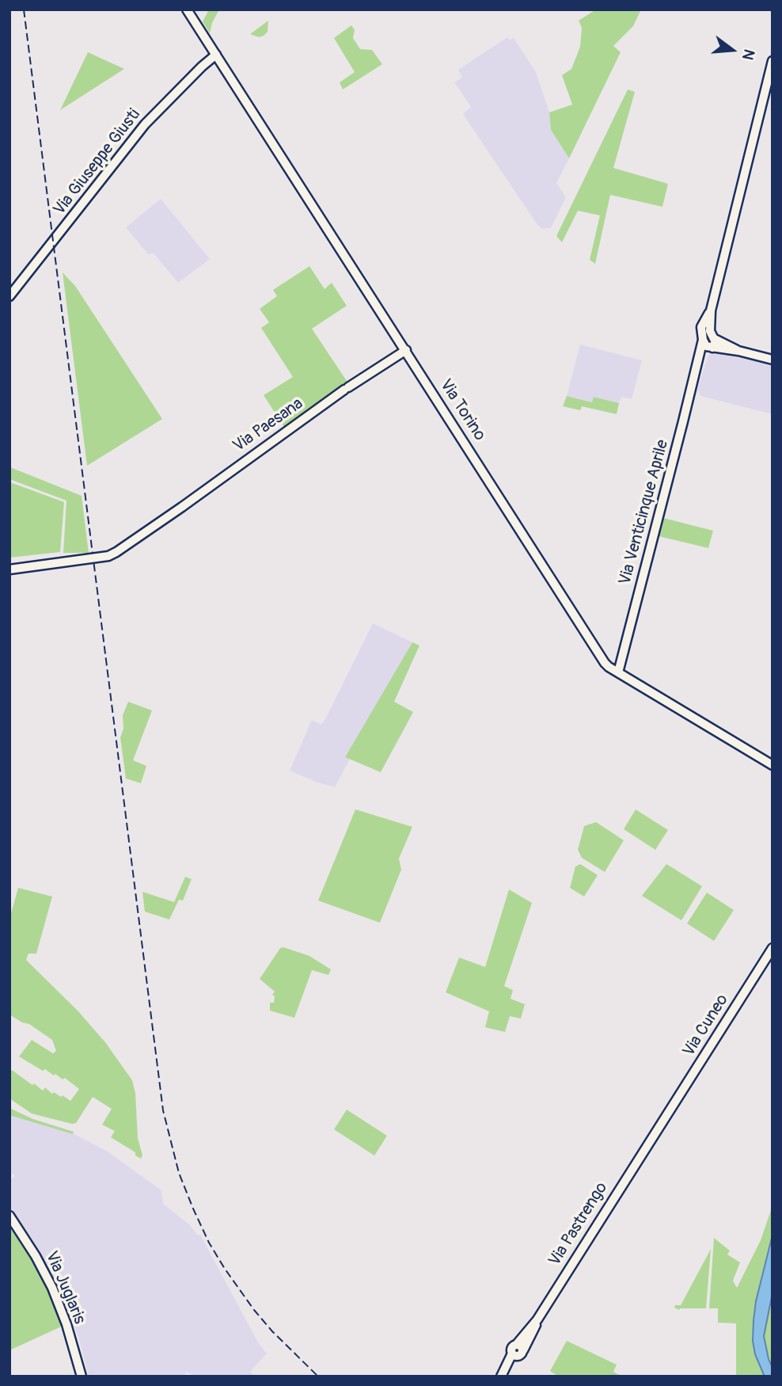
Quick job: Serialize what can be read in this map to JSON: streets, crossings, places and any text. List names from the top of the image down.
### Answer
{
  "streets": {
    "street": [
      "Via Giuseppe Giusti",
      "Via Torino",
      "Via Paesana",
      "Via Venticinque Aprile",
      "Via Cuneo",
      "Via Pastrengo",
      "Via Juglaris"
    ]
  },
  "crossings": [
    ["Via Giuseppe Giusti", "Via Torino"],
    ["Via Torino", "Via Paesana"],
    ["Via Torino", "Via Venticinque Aprile"],
    ["Via Cuneo", "Via Pastrengo"]
  ],
  "north": "right"
}
